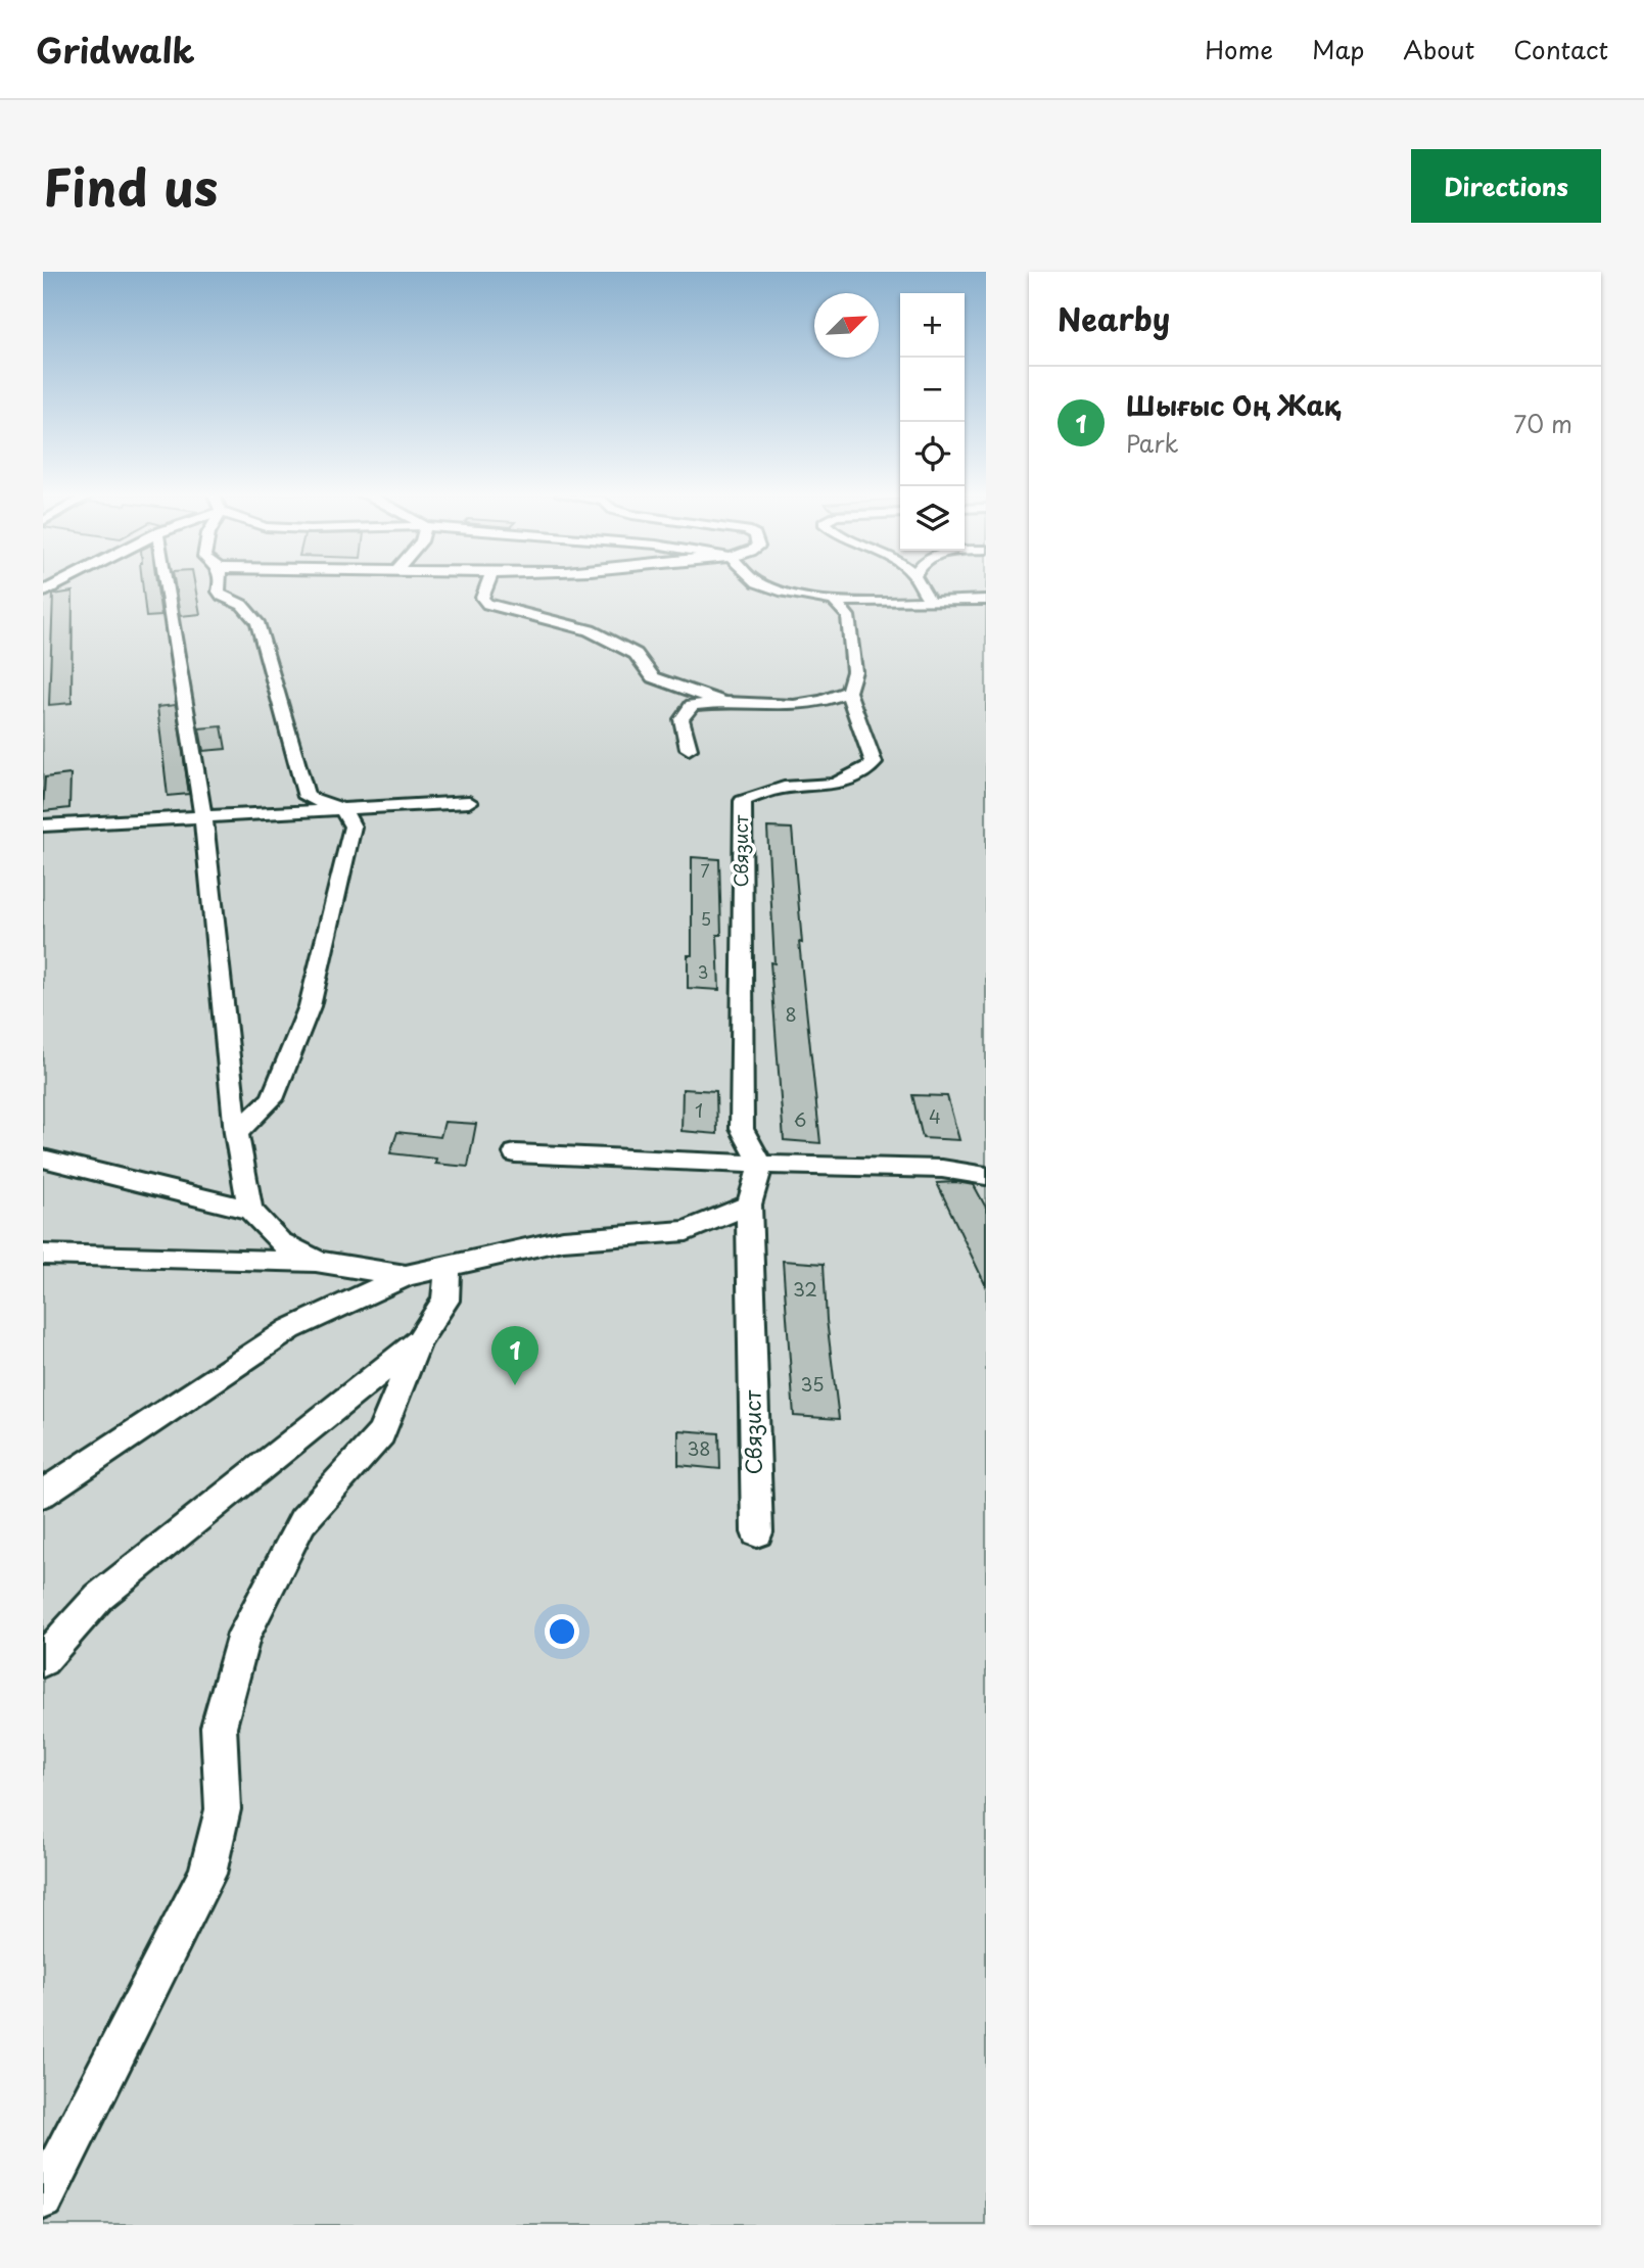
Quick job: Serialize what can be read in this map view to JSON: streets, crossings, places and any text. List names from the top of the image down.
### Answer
{
  "streets": {
    "street": ["Связист"]
  },
  "house_numbers": [
    "7",
    "5",
    "3",
    "8",
    "1",
    "4",
    "6",
    "32",
    "35",
    "38"
  ],
  "north": "top right",
  "page": {
    "header": "Gridwalk",
    "nav": [
      "Home",
      "Map",
      "About",
      "Contact"
    ],
    "title": "Find us",
    "buttons": "Directions",
    "heading": "Nearby",
    "map_buttons": ["+", "−"],
    "list": [
      {
        "mark": "1",
        "name": "Шығыс Оң Жақ",
        "note": "Park",
        "value": "70 m"
      }
    ],
    "pins": "1"
  }
}
